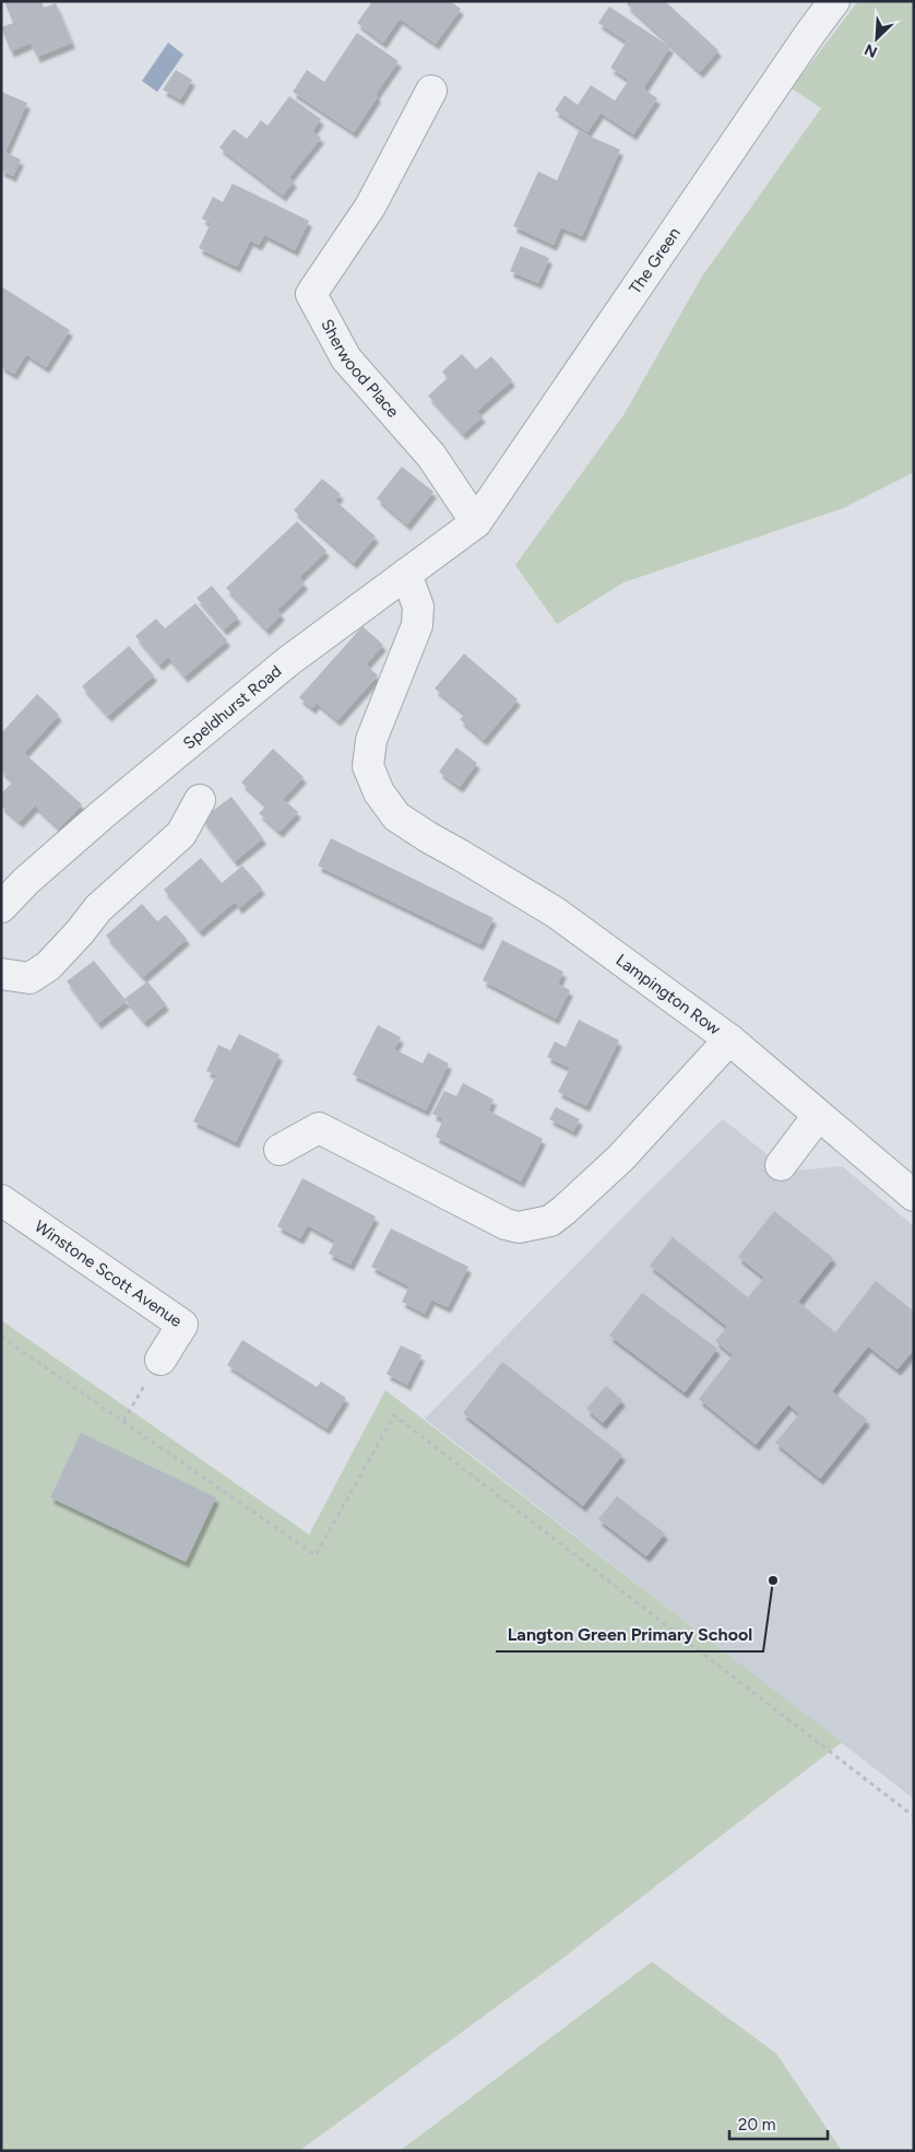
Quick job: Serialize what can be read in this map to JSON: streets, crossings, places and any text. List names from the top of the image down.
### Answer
{
  "streets": {
    "street": [
      "The Green",
      "Sherwood Place",
      "Speldhurst Road",
      "Lampington Row",
      "Winstone Scott Avenue"
    ]
  },
  "crossings": [
    ["The Green", "Sherwood Place"],
    ["The Green", "Speldhurst Road"],
    ["Sherwood Place", "Speldhurst Road"],
    ["Speldhurst Road", "Lampington Row"]
  ],
  "places": ["Langton Green Primary School"],
  "scale_bar": "20 m",
  "north": "bottom left"
}
